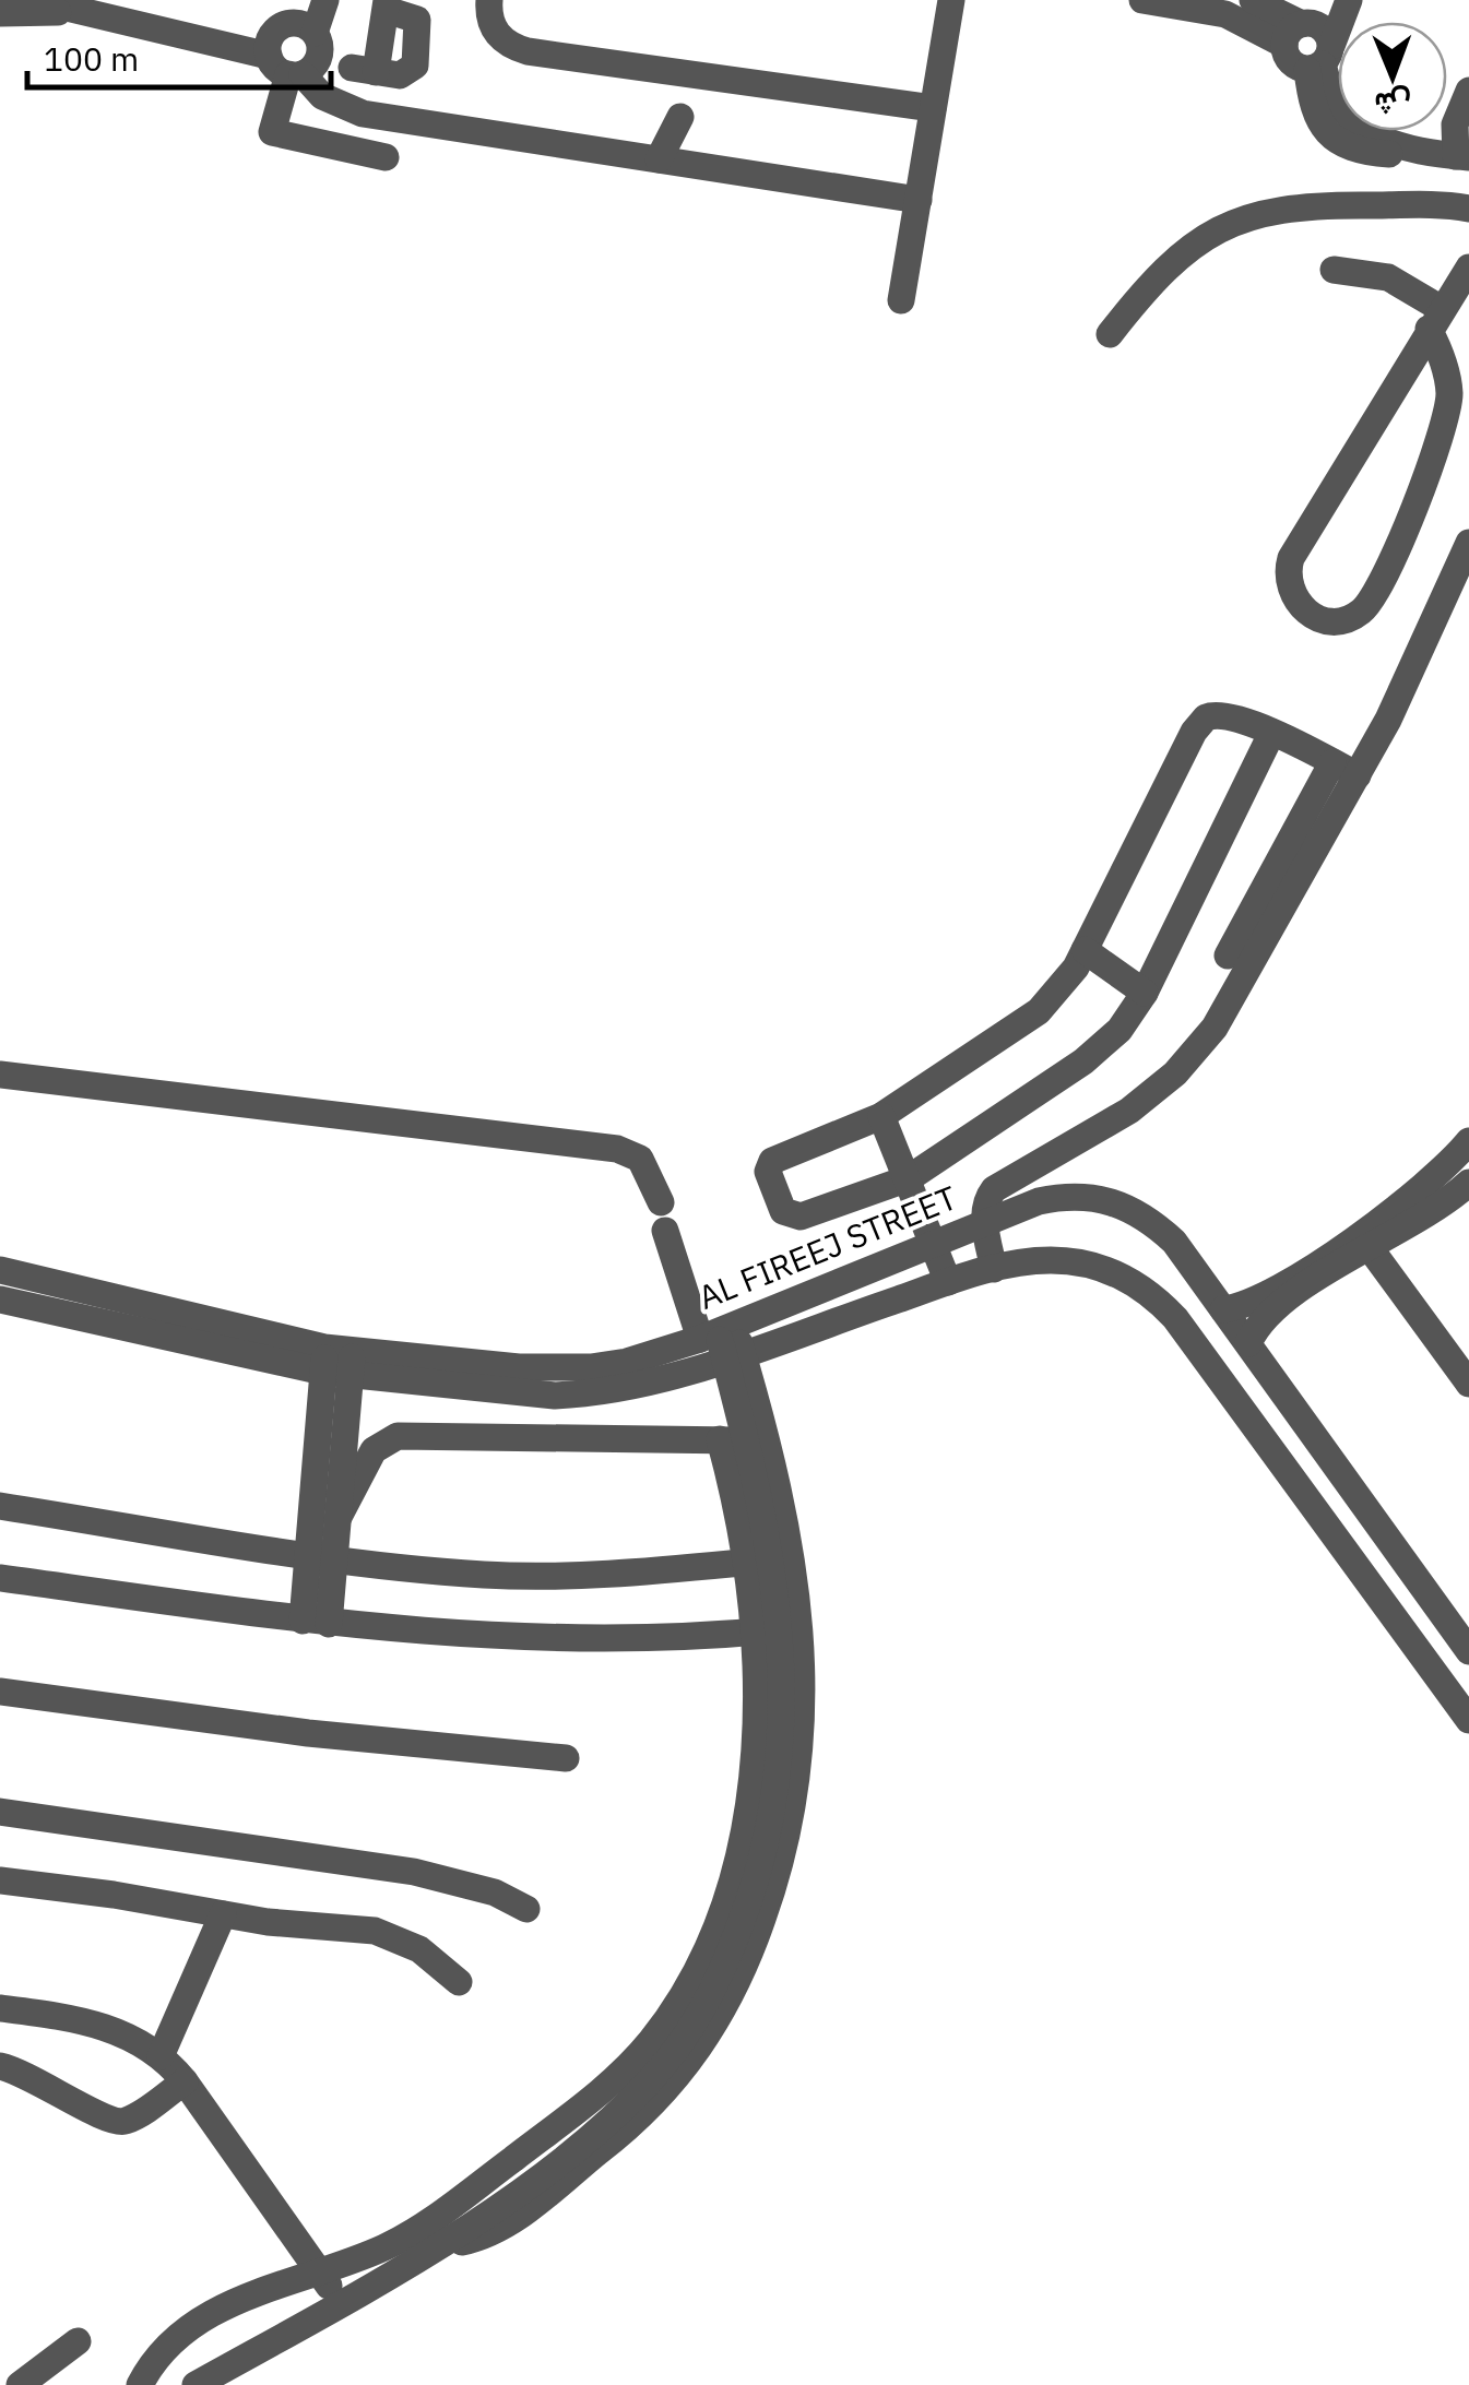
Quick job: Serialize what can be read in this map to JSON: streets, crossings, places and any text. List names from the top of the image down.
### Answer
{
  "streets": {
    "street": ["AL FIREEJ STREET"]
  },
  "scale_bar": "100 m",
  "north": "bottom"
}
